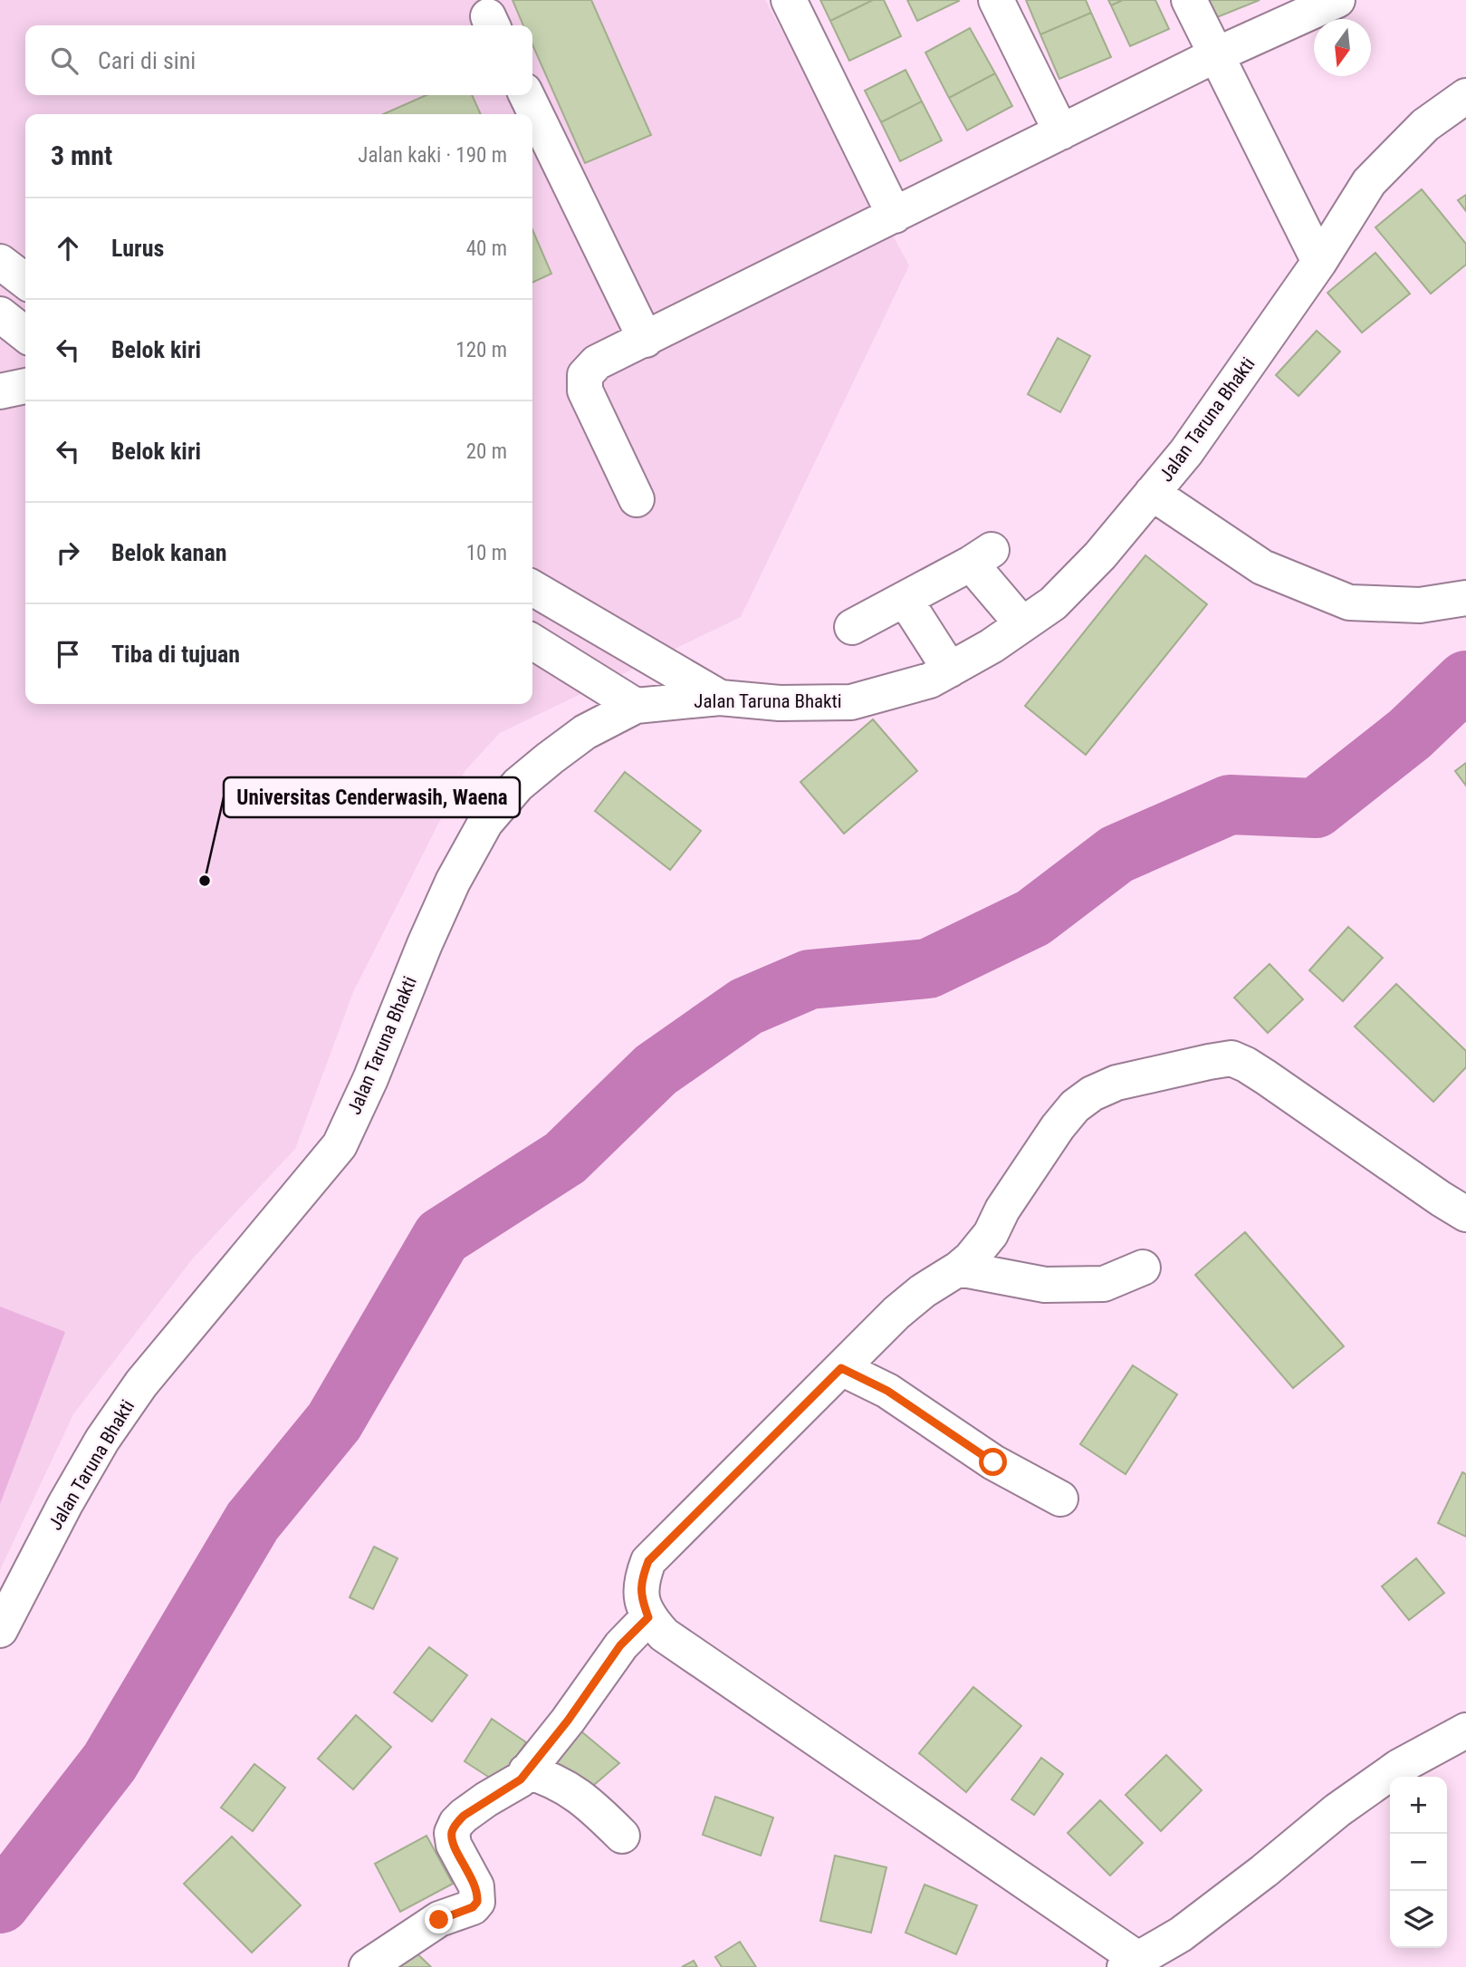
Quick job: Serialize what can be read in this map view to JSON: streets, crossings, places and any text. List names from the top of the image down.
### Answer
{
  "streets": {
    "street": ["Jalan Taruna Bhakti"]
  },
  "places": ["Universitas Cenderwasih, Waena"],
  "north": "bottom",
  "page": {
    "search": "Cari di sini",
    "heading": ["3 mnt", "Jalan kaki · 190 m"],
    "list": [
      ["Lurus", "40 m"],
      ["Belok kiri", "120 m"],
      ["Belok kiri", "20 m"],
      ["Belok kanan", "10 m"],
      "Tiba di tujuan"
    ],
    "map_buttons": ["+", "−"]
  }
}
